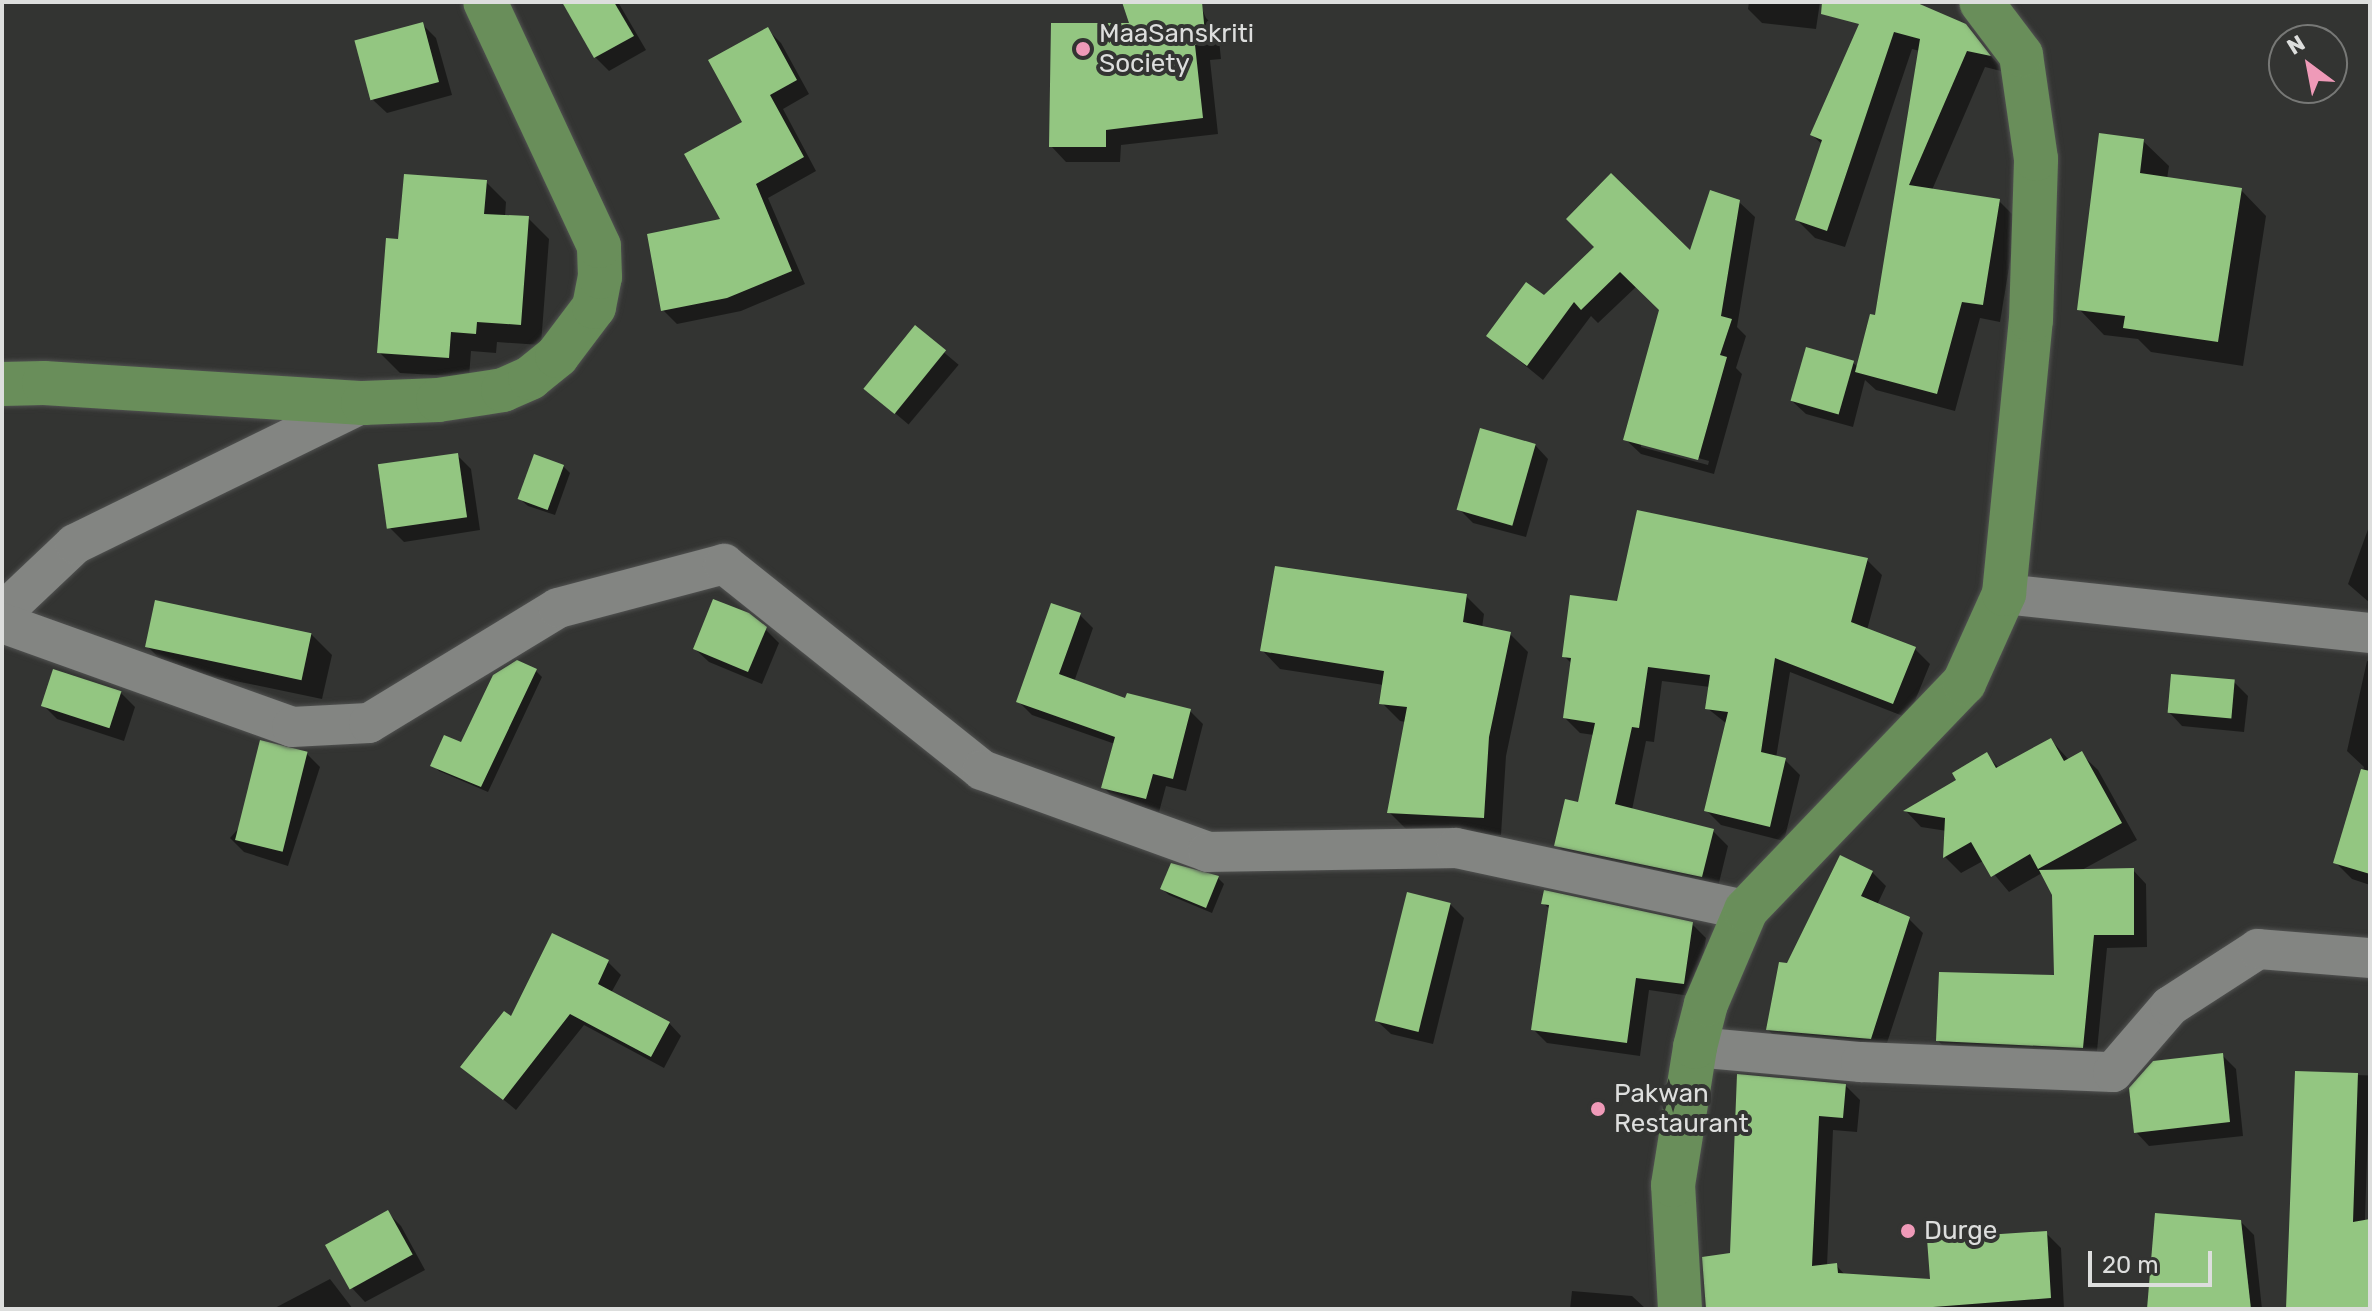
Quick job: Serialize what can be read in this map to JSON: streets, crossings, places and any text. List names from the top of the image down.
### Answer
{
  "places": ["MaaSanskriti Society", "Pakwan Restaurant", "Durge"],
  "scale_bar": "20 m",
  "north": "top left"
}
